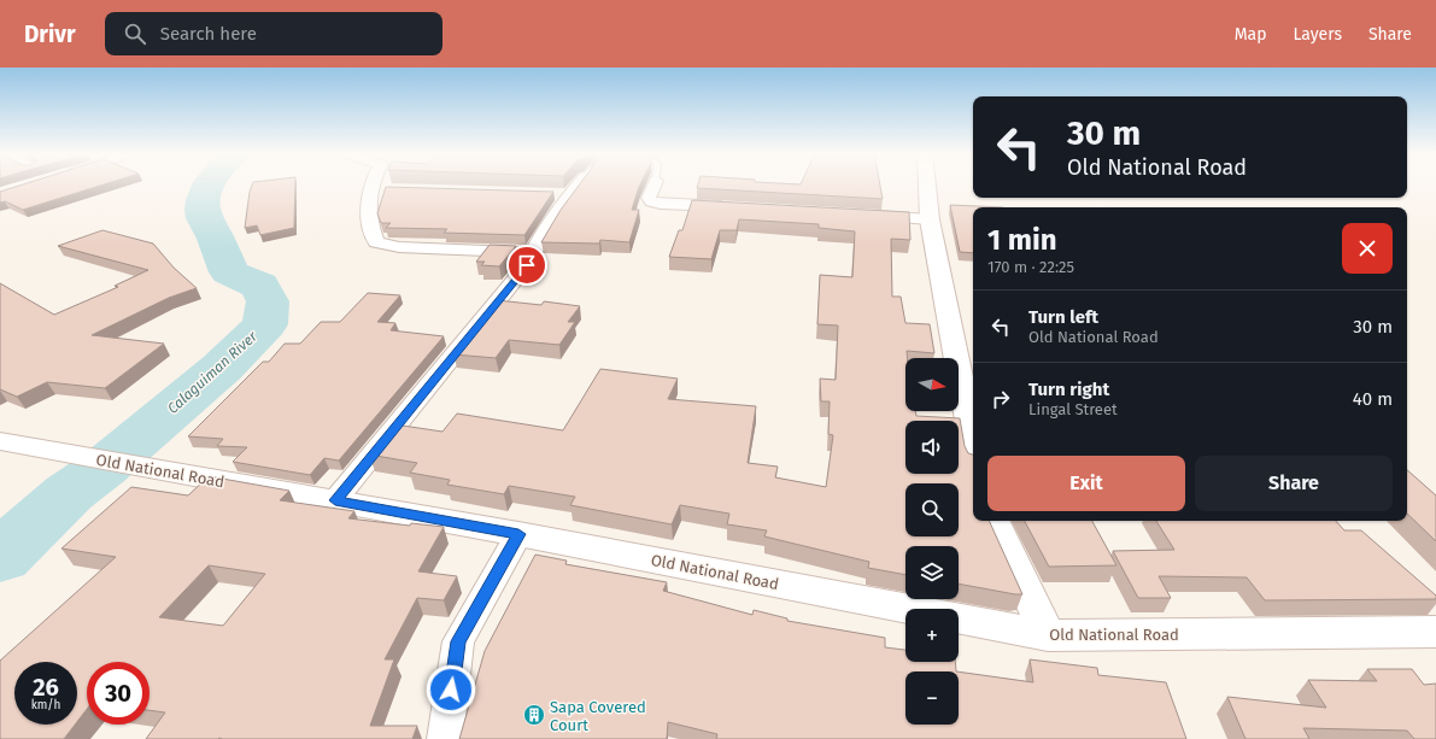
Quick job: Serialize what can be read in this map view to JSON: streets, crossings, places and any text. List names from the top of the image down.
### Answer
{
  "streets": {
    "main road": ["Old National Road"]
  },
  "water": ["Calaguiman River"],
  "places": {
    "building": ["Sapa Covered Court"]
  },
  "north": "right",
  "page": {
    "header": "Drivr",
    "search": "Search here",
    "nav": ["Map", "Layers", "Share"],
    "turn": ["30 m", "Old National Road"],
    "heading": ["1 min", "170 m · 22:25"],
    "list": [
      {
        "name": "Turn left",
        "note": "Old National Road",
        "value": "30 m"
      },
      {
        "name": "Turn right",
        "note": "Lingal Street",
        "value": "40 m"
      }
    ],
    "map_buttons": ["+", "−"],
    "buttons": ["Exit", "Share"],
    "speed": "26 km/h",
    "limit": "30"
  }
}
